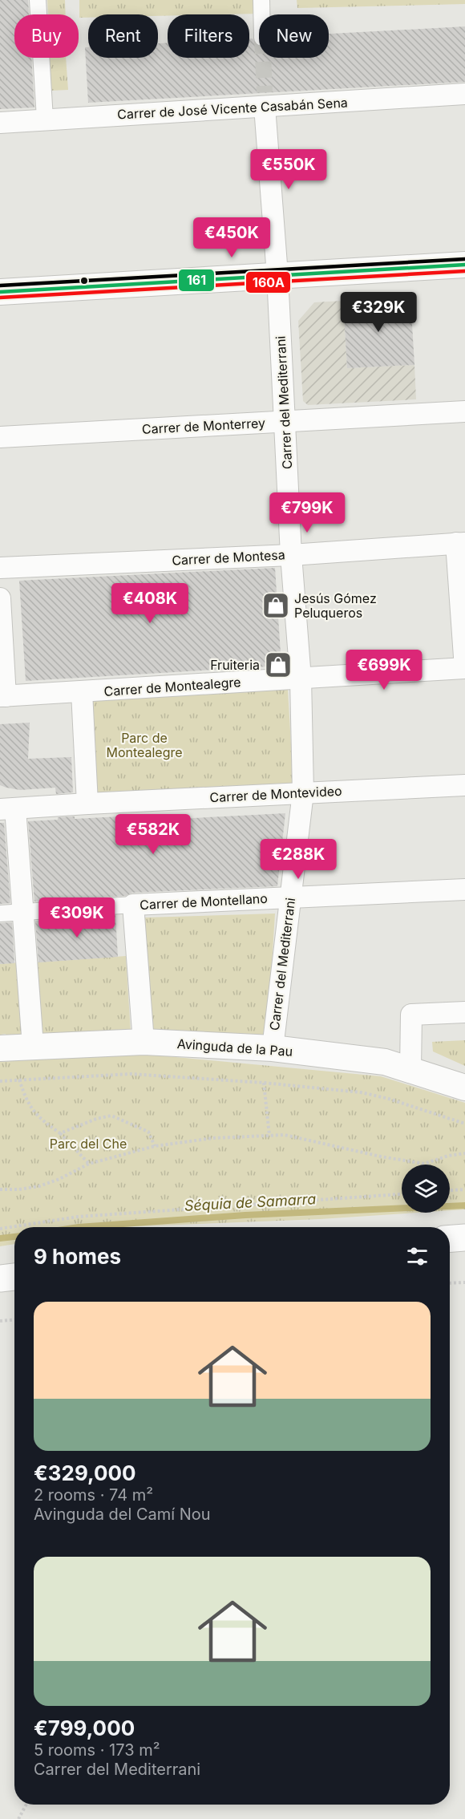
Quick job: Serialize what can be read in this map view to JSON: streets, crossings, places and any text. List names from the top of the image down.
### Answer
{
  "streets": {
    "street": [
      "Carrer de José Vicente Casabán Sena",
      "Carrer del Mediterrani",
      "Carrer de Monterrey",
      "Carrer de Montesa",
      "Carrer de Montealegre",
      "Carrer de Montevideo",
      "Carrer de Montellano",
      "Avinguda de la Pau"
    ]
  },
  "crossings": [
    ["Carrer de José Vicente Casabán Sena", "Carrer del Mediterrani"],
    ["Carrer del Mediterrani", "Carrer de Monterrey"],
    ["Carrer del Mediterrani", "Carrer de Montesa"],
    ["Carrer del Mediterrani", "Carrer de Montealegre"],
    ["Carrer del Mediterrani", "Carrer de Montevideo"],
    ["Carrer del Mediterrani", "Carrer de Montellano"],
    ["Carrer del Mediterrani", "Avinguda de la Pau"],
    ["Carrer de Montesa", "Carrer de Montealegre"]
  ],
  "water": ["Séquia de Samarra"],
  "parks": ["Parc de Montealegre", "Parc del Che"],
  "places": {
    "shop": ["Jesús Gómez Peluqueros", "Fruiteria"]
  },
  "lines": ["transit line 161", "transit line 160A"],
  "page": {
    "chip": [
      "Buy",
      "Rent",
      "Filters",
      "New"
    ],
    "price": [
      "€550K",
      "€450K",
      "€329K",
      "€799K",
      "€408K",
      "€699K",
      "€582K",
      "€288K",
      "€309K"
    ],
    "heading": "9 homes",
    "list": [
      {
        "name": "€329,000",
        "note": "2 rooms · 74 m² · Avinguda del Camí Nou"
      },
      {
        "name": "€799,000",
        "note": "5 rooms · 173 m² · Carrer del Mediterrani"
      }
    ]
  }
}
